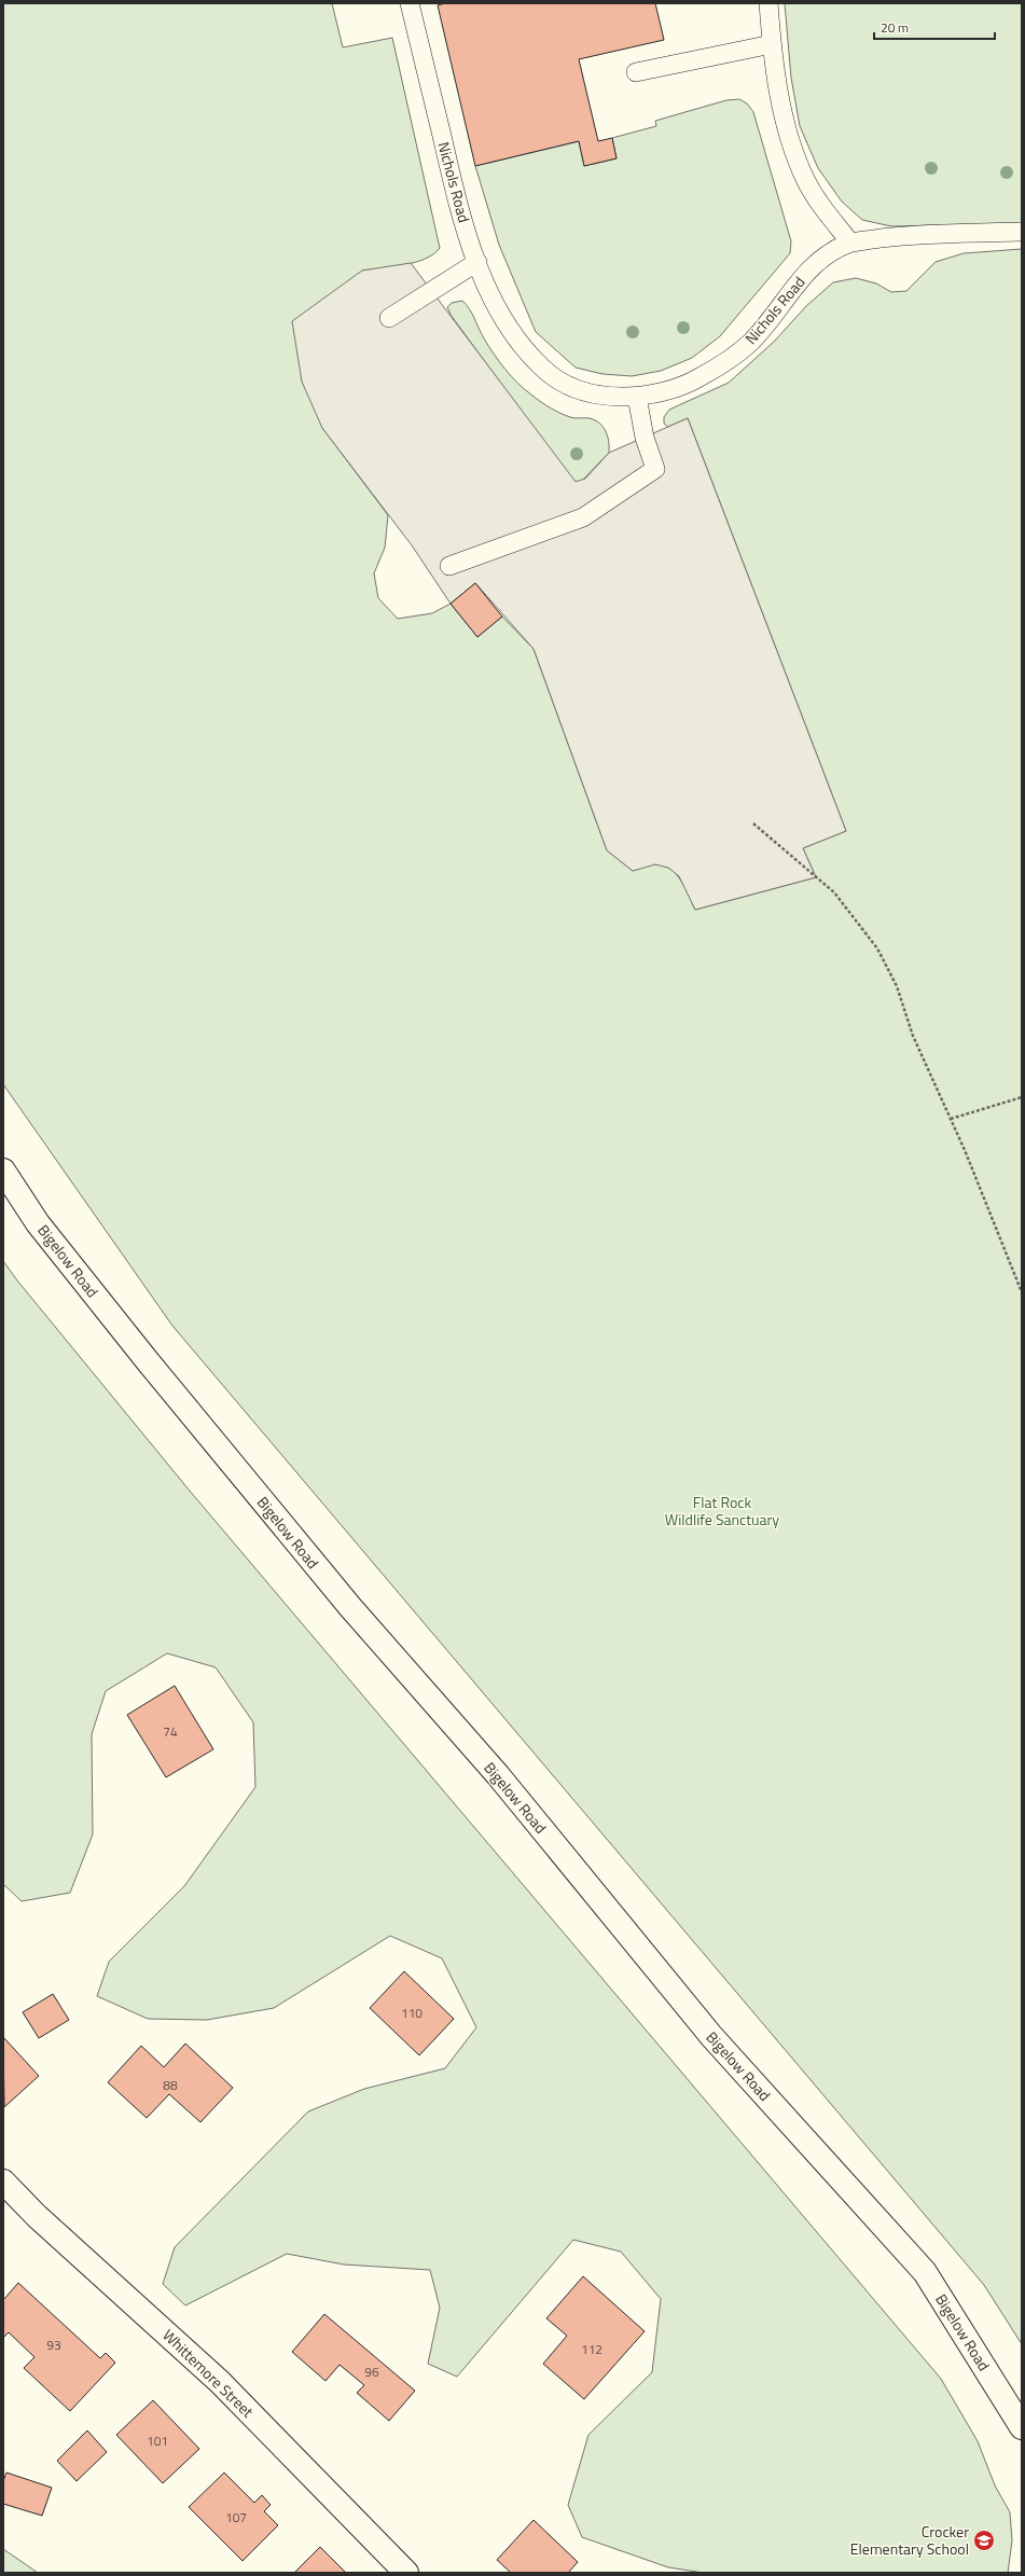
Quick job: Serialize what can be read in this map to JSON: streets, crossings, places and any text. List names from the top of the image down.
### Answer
{
  "streets": {
    "street": ["Bigelow Road", "Whittemore Street"],
    "lane": ["Nichols Road"]
  },
  "parks": ["Flat Rock Wildlife Sanctuary"],
  "places": {
    "school or university": ["Crocker Elementary School"]
  },
  "house_numbers": [
    "74",
    "110",
    "88",
    "93",
    "112",
    "96",
    "101",
    "107"
  ],
  "scale_bar": "20 m"
}
